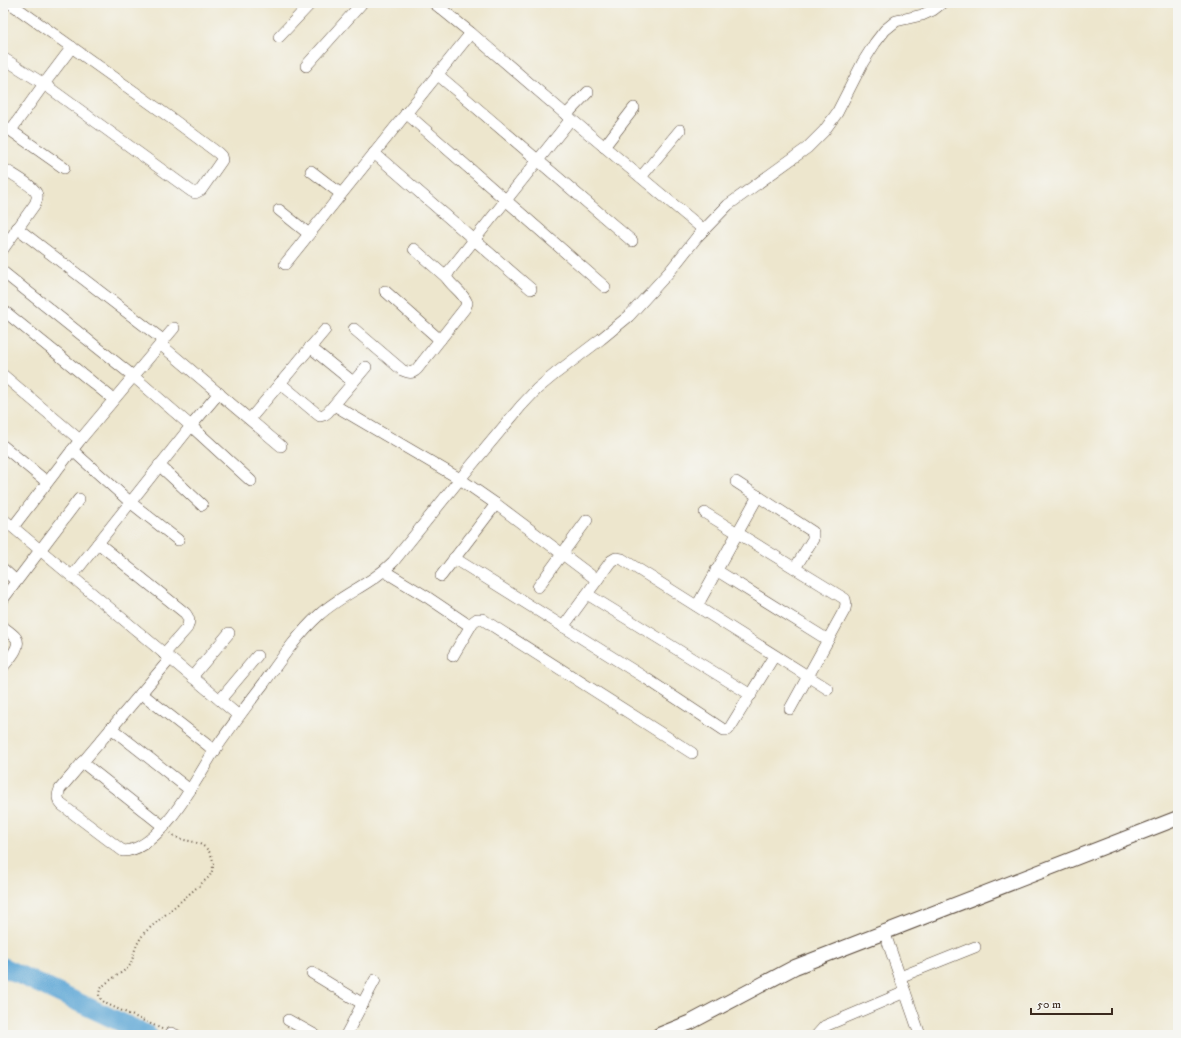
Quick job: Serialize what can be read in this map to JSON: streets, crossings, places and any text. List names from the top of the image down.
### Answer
{
  "scale_bar": "50 m"
}
